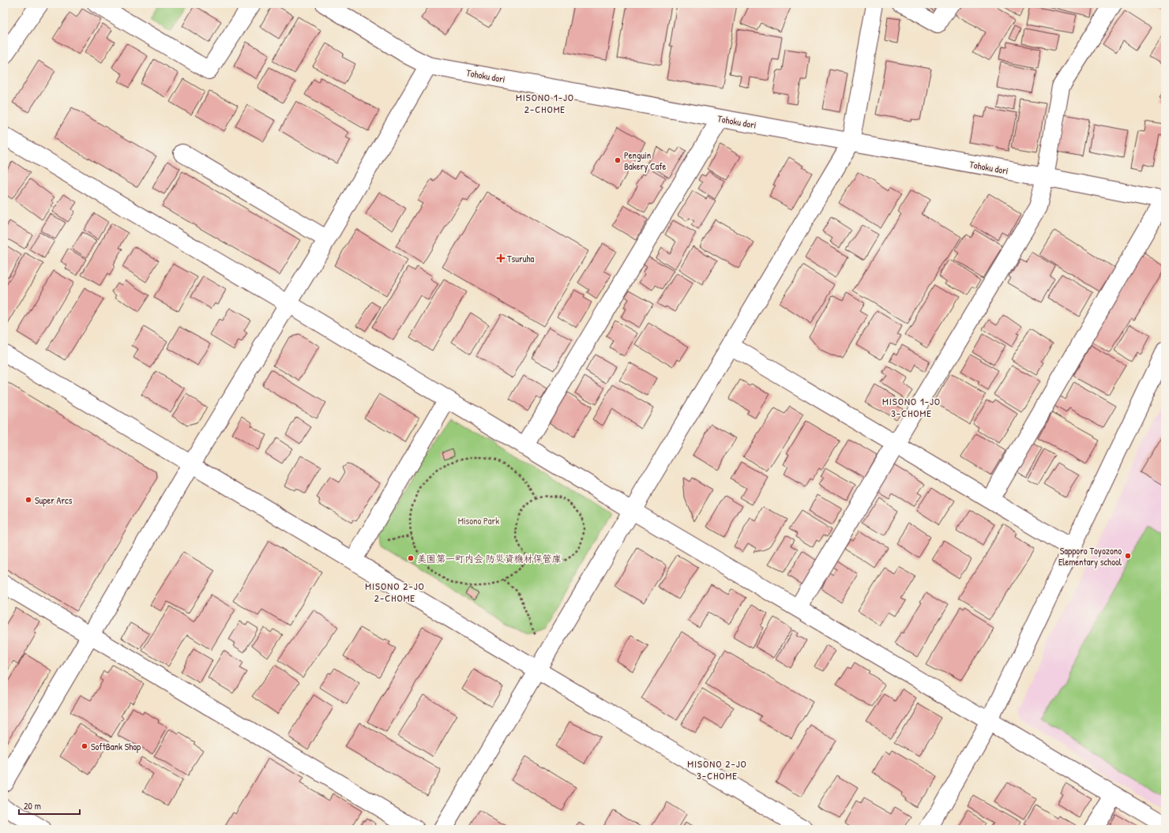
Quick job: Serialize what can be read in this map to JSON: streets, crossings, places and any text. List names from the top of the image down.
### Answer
{
  "streets": {
    "main road": ["Tohoku dori"]
  },
  "districts": [
    "MISONO 1-JO 2-CHOME",
    "MISONO 1-JO 3-CHOME",
    "MISONO 2-JO 2-CHOME",
    "MISONO 2-JO 3-CHOME"
  ],
  "parks": ["Misono Park"],
  "places": {
    "other": [
      "Penguin Bakery Cafe",
      "Super Arcs",
      "Sapporo Toyozono Elementary school",
      "美園第一町内会 防災資機材保管庫",
      "SoftBank Shop"
    ],
    "health": ["Tsuruha"]
  },
  "scale_bar": "20 m"
}
